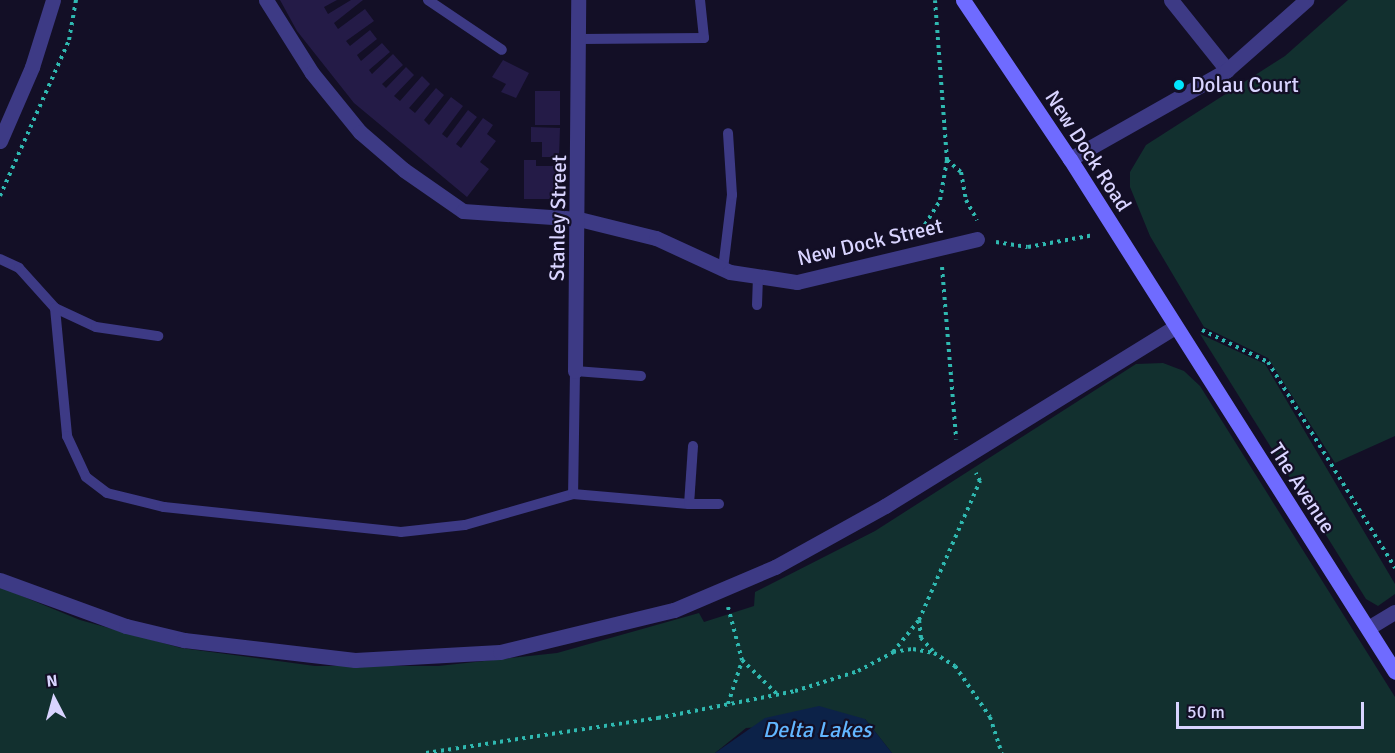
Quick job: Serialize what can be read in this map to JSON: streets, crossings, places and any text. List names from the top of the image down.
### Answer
{
  "streets": {
    "main road": ["New Dock Road", "The Avenue"],
    "street": ["Stanley Street", "New Dock Street"]
  },
  "crossings": [
    ["New Dock Road", "The Avenue"],
    ["Stanley Street", "New Dock Street"]
  ],
  "water": ["Delta Lakes"],
  "places": ["Dolau Court"],
  "scale_bar": "50 m",
  "north": "top"
}
